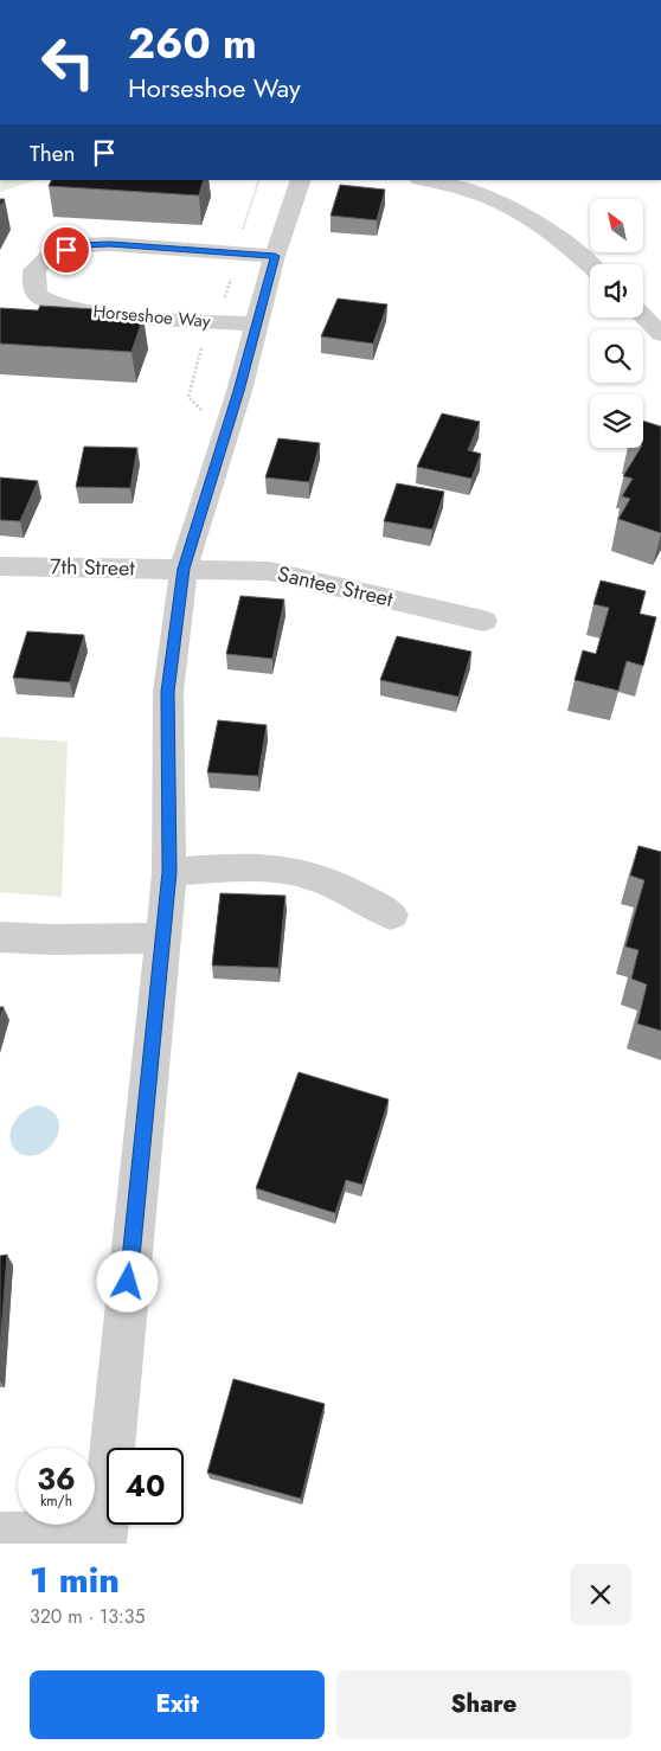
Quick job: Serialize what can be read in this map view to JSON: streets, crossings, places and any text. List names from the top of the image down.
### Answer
{
  "streets": {
    "street": ["Horseshoe Way", "7th Street", "Santee Street"]
  },
  "crossings": [
    ["7th Street", "Santee Street"]
  ],
  "north": "top left",
  "page": {
    "turn": ["260 m", "Horseshoe Way"],
    "then": "Then",
    "speed": "36 km/h",
    "limit": "40",
    "heading": ["1 min", "320 m · 13:35"],
    "buttons": ["Exit", "Share"]
  }
}
